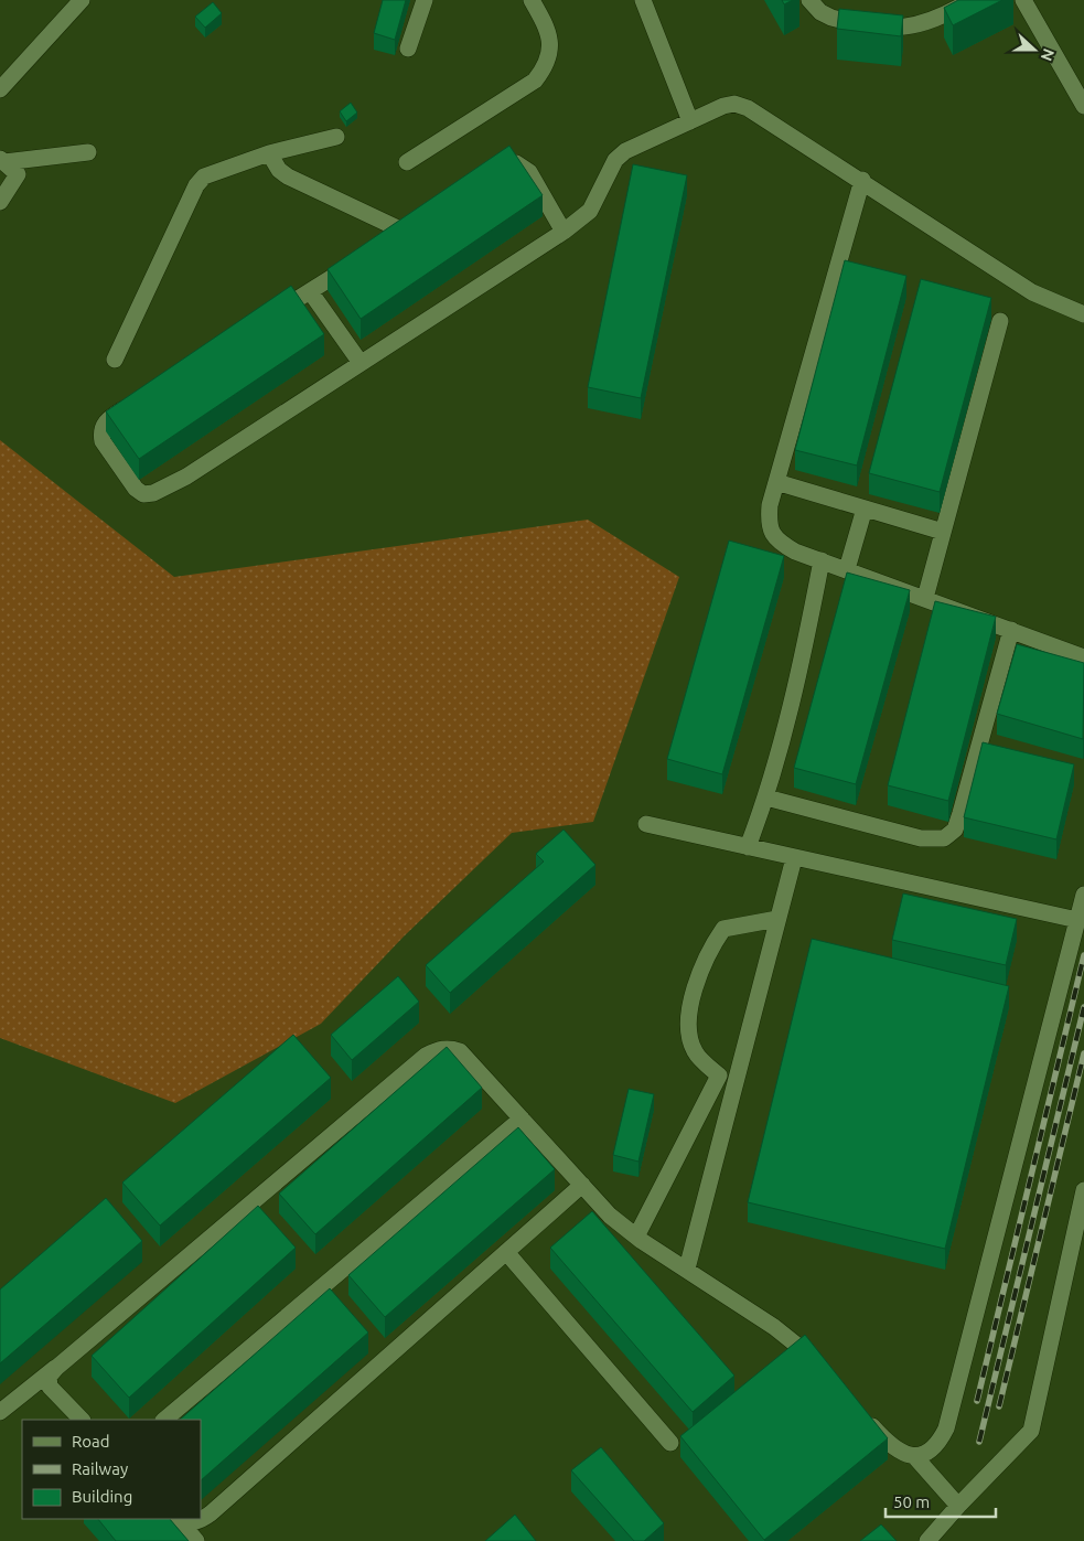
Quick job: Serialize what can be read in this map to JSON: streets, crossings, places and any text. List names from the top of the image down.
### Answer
{
  "legend": ["Road", "Railway", "Building"],
  "scale_bar": "50 m",
  "north": "right"
}
